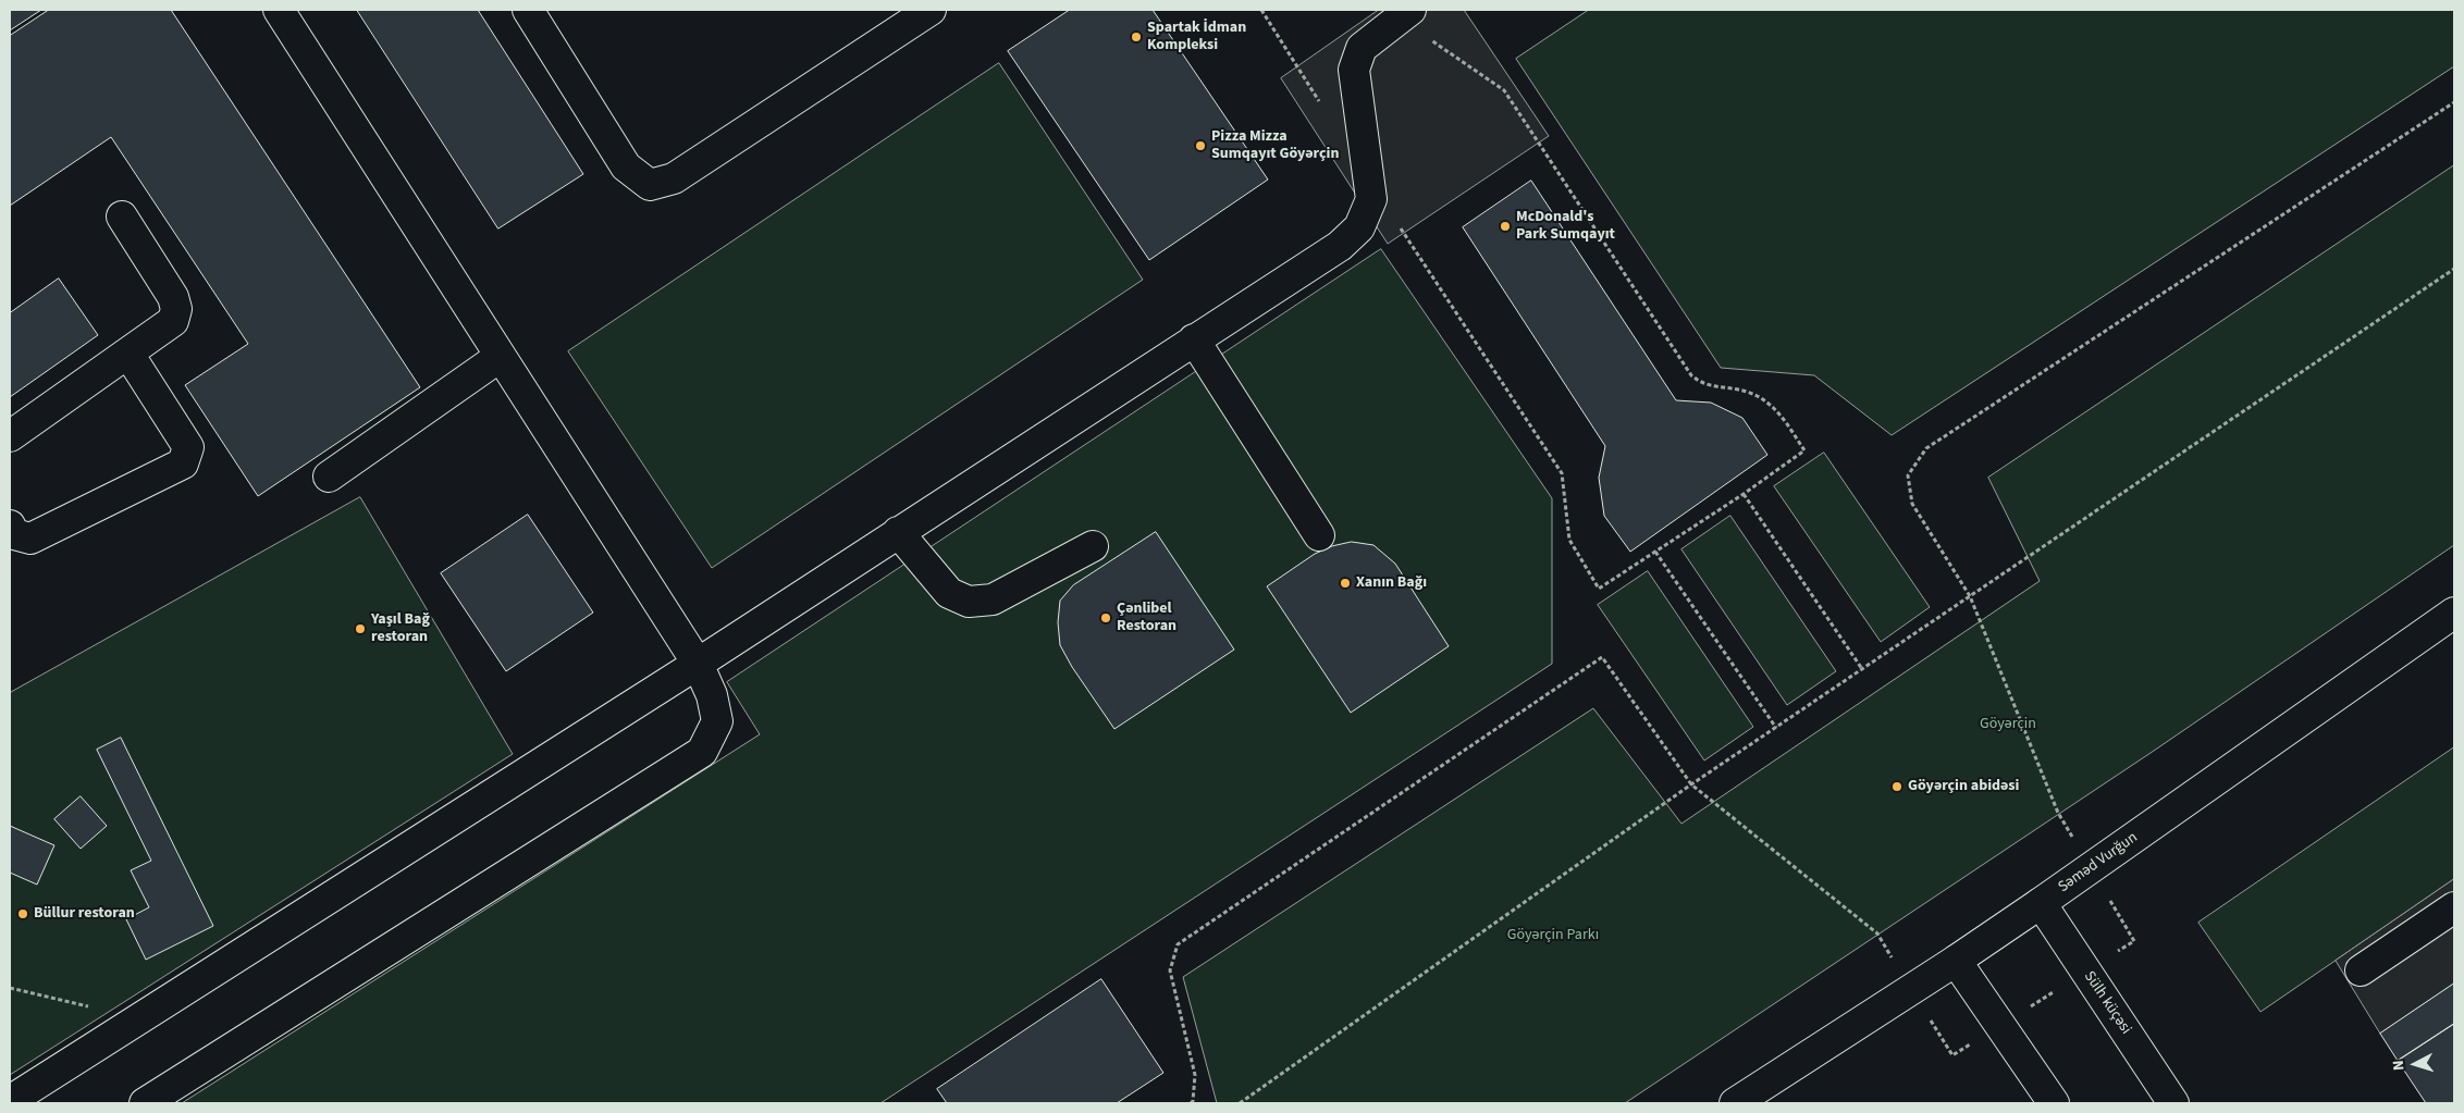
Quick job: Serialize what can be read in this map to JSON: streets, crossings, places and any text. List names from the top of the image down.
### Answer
{
  "streets": {
    "main road": ["Səməd Vurğun", "Sülh küçəsi"]
  },
  "crossings": [
    ["Səməd Vurğun", "Sülh küçəsi"]
  ],
  "parks": ["Göyərçin", "Göyərçin Parkı"],
  "places": [
    "Spartak İdman Kompleksi",
    "Pizza Mizza Sumqayıt Göyərçin",
    "McDonald's Park Sumqayıt",
    "Xanın Bağı",
    "Çənlibel Restoran",
    "Yaşıl Bağ restoran",
    "Göyərçin abidəsi",
    "Büllur restoran"
  ],
  "north": "left"
}
